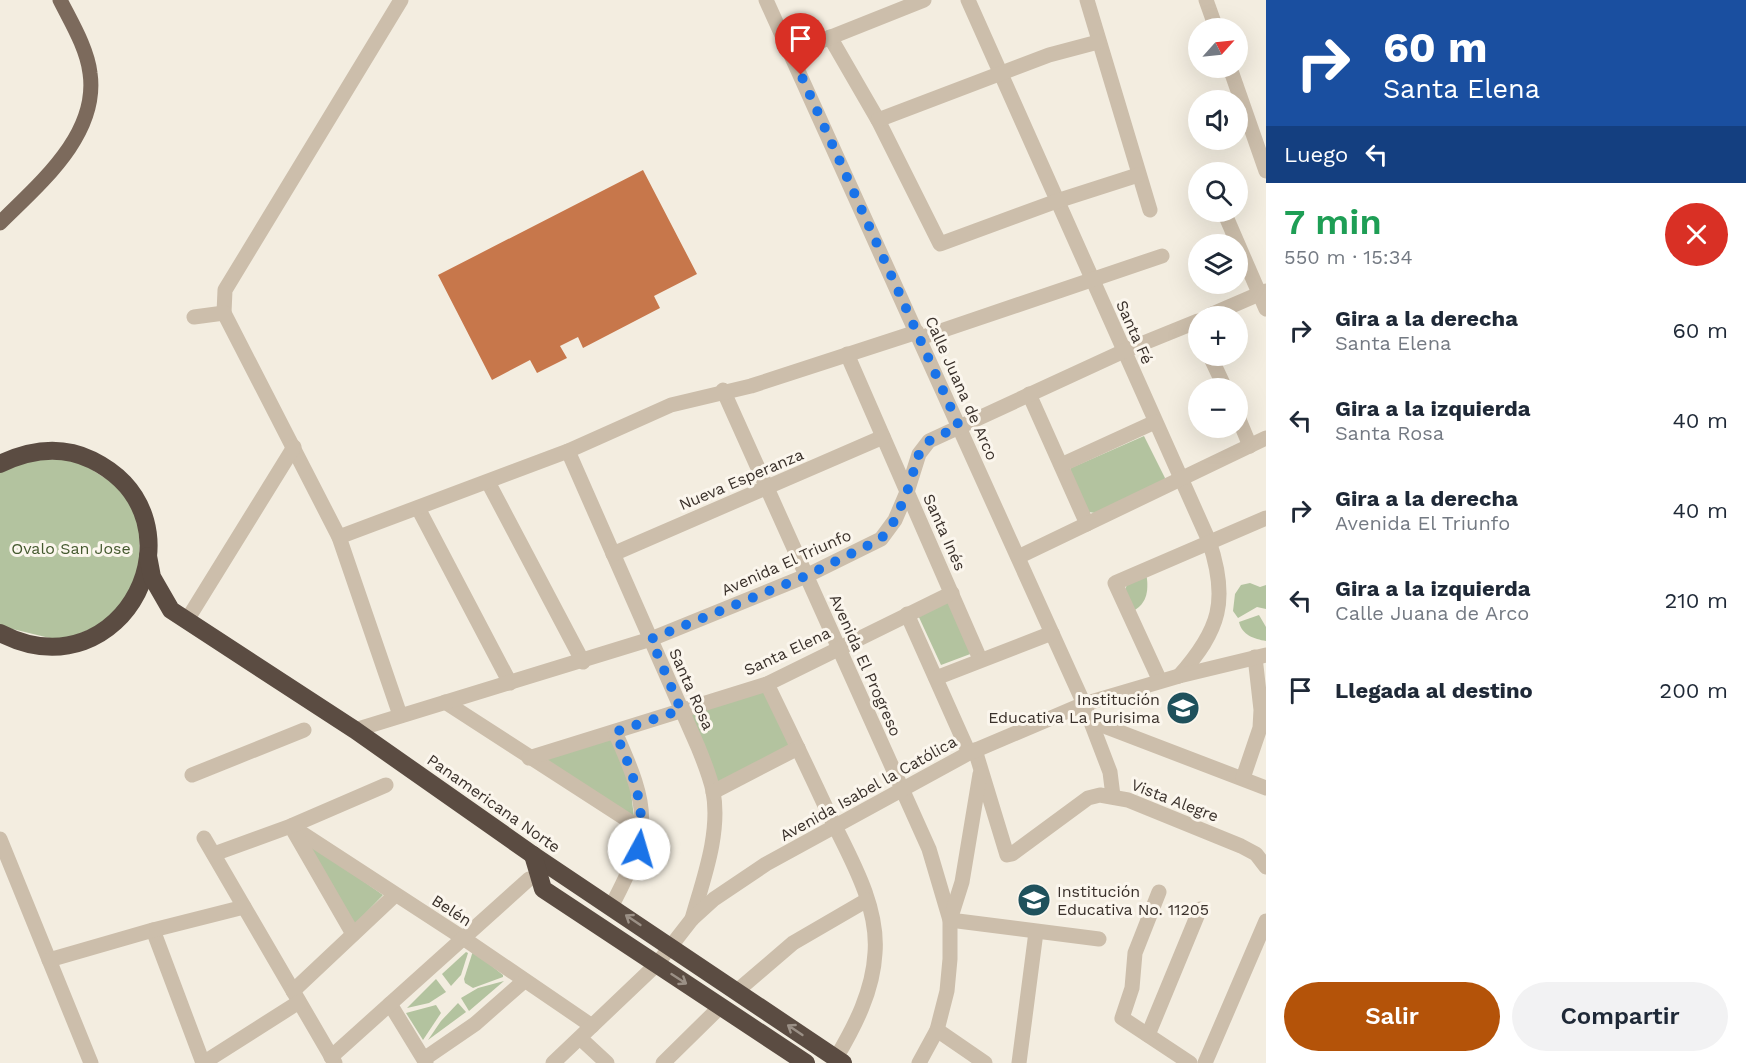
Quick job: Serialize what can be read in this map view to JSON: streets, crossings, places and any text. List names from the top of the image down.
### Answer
{
  "streets": {
    "highway": ["Panamericana Norte"],
    "street": [
      "Santa Fé",
      "Calle Juana de Arco",
      "Nueva Esperanza",
      "Santa Inés",
      "Avenida El Triunfo",
      "Santa Elena",
      "Avenida El Progreso",
      "Santa Rosa",
      "Avenida Isabel la Católica",
      "Vista Alegre",
      "Belén"
    ]
  },
  "crossings": [
    ["Santa Fé", "Avenida El Triunfo"],
    ["Santa Fé", "Avenida Isabel la Católica"],
    ["Calle Juana de Arco", "Avenida El Triunfo"],
    ["Calle Juana de Arco", "Avenida Isabel la Católica"],
    ["Calle Juana de Arco", "Vista Alegre"],
    ["Nueva Esperanza", "Santa Inés"],
    ["Nueva Esperanza", "Avenida El Progreso"],
    ["Nueva Esperanza", "Santa Rosa"],
    ["Santa Inés", "Avenida El Triunfo"],
    ["Santa Inés", "Santa Elena"],
    ["Avenida El Triunfo", "Avenida El Progreso"],
    ["Avenida El Triunfo", "Santa Rosa"],
    ["Avenida El Triunfo", "Panamericana Norte"],
    ["Santa Elena", "Avenida El Progreso"],
    ["Santa Elena", "Santa Rosa"],
    ["Avenida El Progreso", "Avenida Isabel la Católica"],
    ["Santa Rosa", "Avenida Isabel la Católica"],
    ["Avenida Isabel la Católica", "Panamericana Norte"],
    ["Avenida Isabel la Católica", "Belén"]
  ],
  "parks": ["Ovalo San Jose"],
  "places": {
    "school or university": ["Institución Educativa La Purisima", "Institución Educativa No. 11205"]
  },
  "north": "top right",
  "page": {
    "turn": ["60 m", "Santa Elena"],
    "map_buttons": ["+", "−"],
    "then": "Luego",
    "heading": ["7 min", "550 m · 15:34"],
    "list": [
      {
        "name": "Gira a la derecha",
        "note": "Santa Elena",
        "value": "60 m"
      },
      {
        "name": "Gira a la izquierda",
        "note": "Santa Rosa",
        "value": "40 m"
      },
      {
        "name": "Gira a la derecha",
        "note": "Avenida El Triunfo",
        "value": "40 m"
      },
      {
        "name": "Gira a la izquierda",
        "note": "Calle Juana de Arco",
        "value": "210 m"
      },
      {
        "name": "Llegada al destino",
        "value": "200 m"
      }
    ],
    "buttons": ["Salir", "Compartir"]
  }
}
